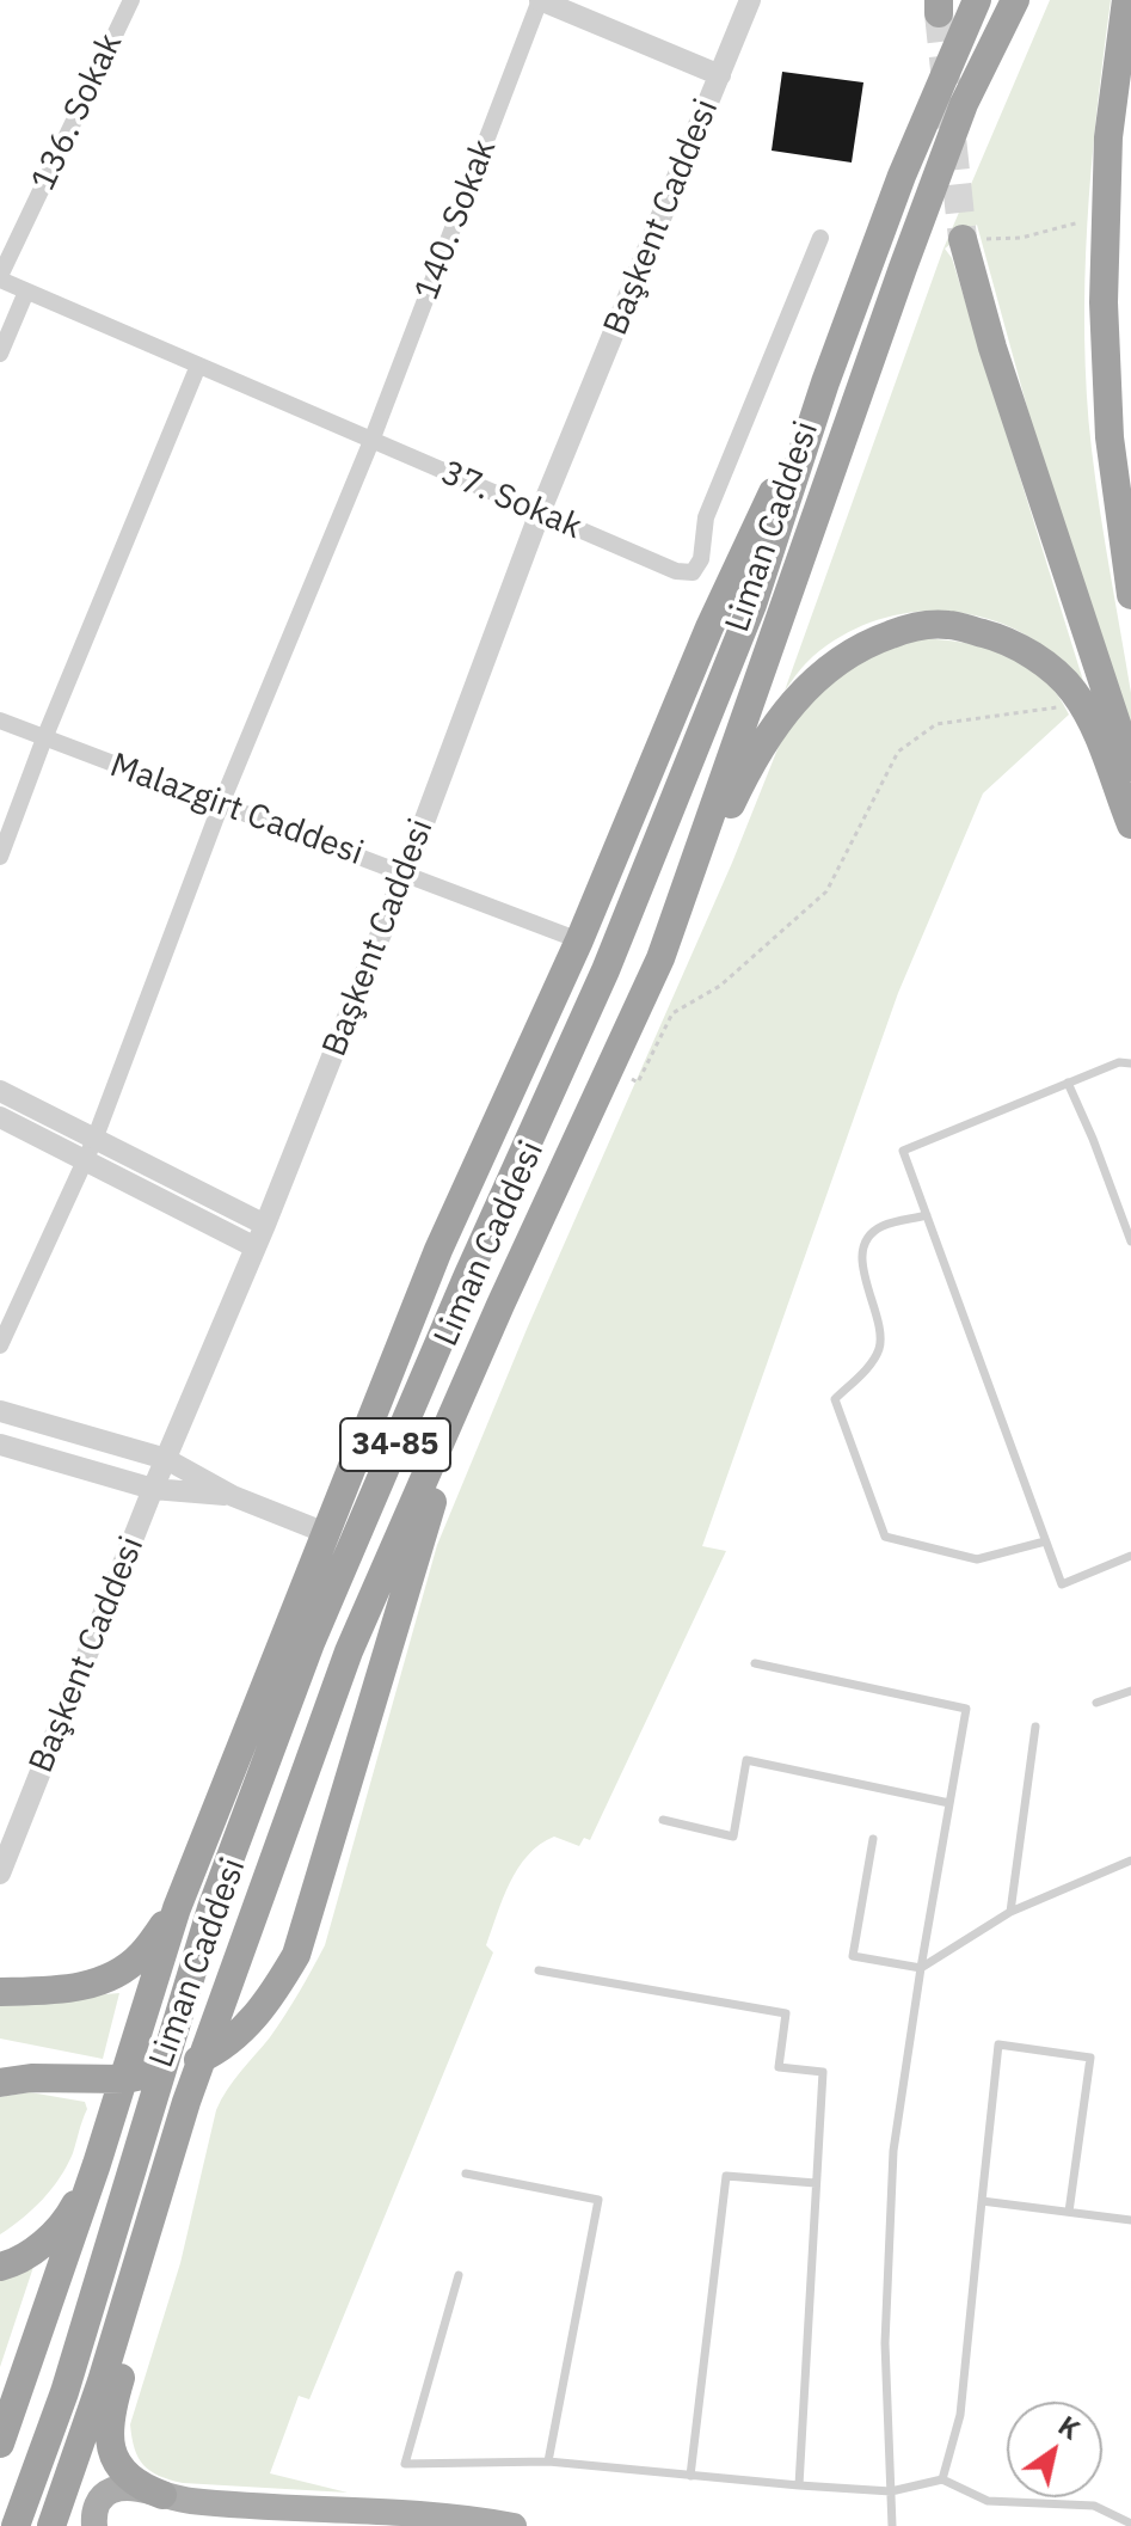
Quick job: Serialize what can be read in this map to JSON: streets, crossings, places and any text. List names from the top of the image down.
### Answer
{
  "streets": {
    "highway": ["Liman Caddesi", "34-85"],
    "street": [
      "136. Sokak",
      "Başkent Caddesi",
      "140. Sokak",
      "37. Sokak",
      "Malazgirt Caddesi"
    ]
  },
  "crossings": [
    ["136. Sokak", "37. Sokak"],
    ["Başkent Caddesi", "37. Sokak"],
    ["Başkent Caddesi", "Malazgirt Caddesi"],
    ["140. Sokak", "37. Sokak"],
    ["140. Sokak", "Malazgirt Caddesi"]
  ],
  "north": "top right"
}
